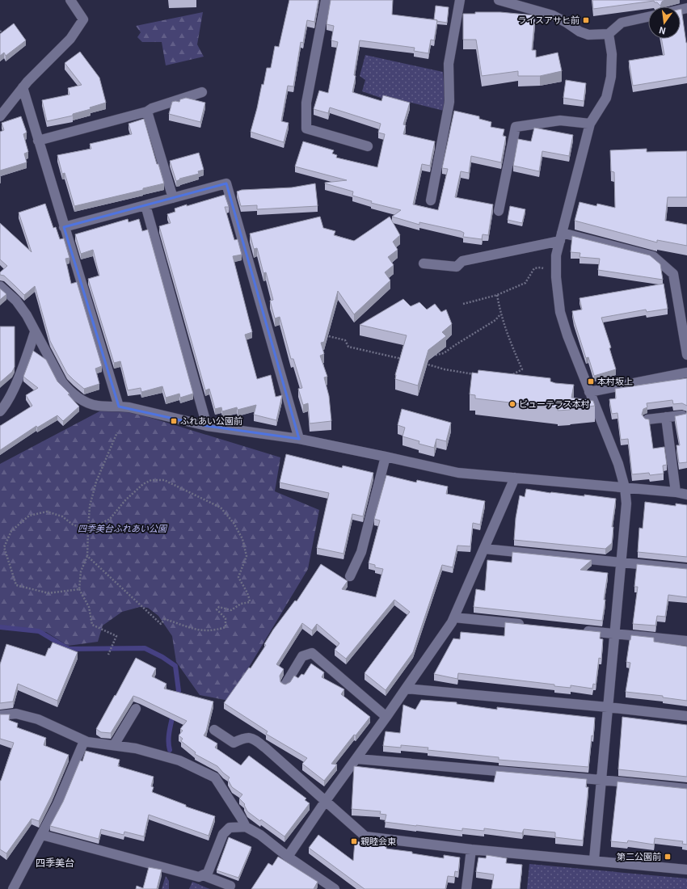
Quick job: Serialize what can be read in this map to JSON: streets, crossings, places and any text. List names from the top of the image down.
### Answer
{
  "districts": ["四季美台"],
  "parks": ["四季美台ふれあい公園"],
  "places": {
    "transit": [
      "ライスアサヒ前",
      "本村坂上",
      "ふれあい公園前",
      "親睦会東",
      "第二公園前"
    ],
    "other": ["ビューテラス本村"]
  },
  "north": "bottom"
}
